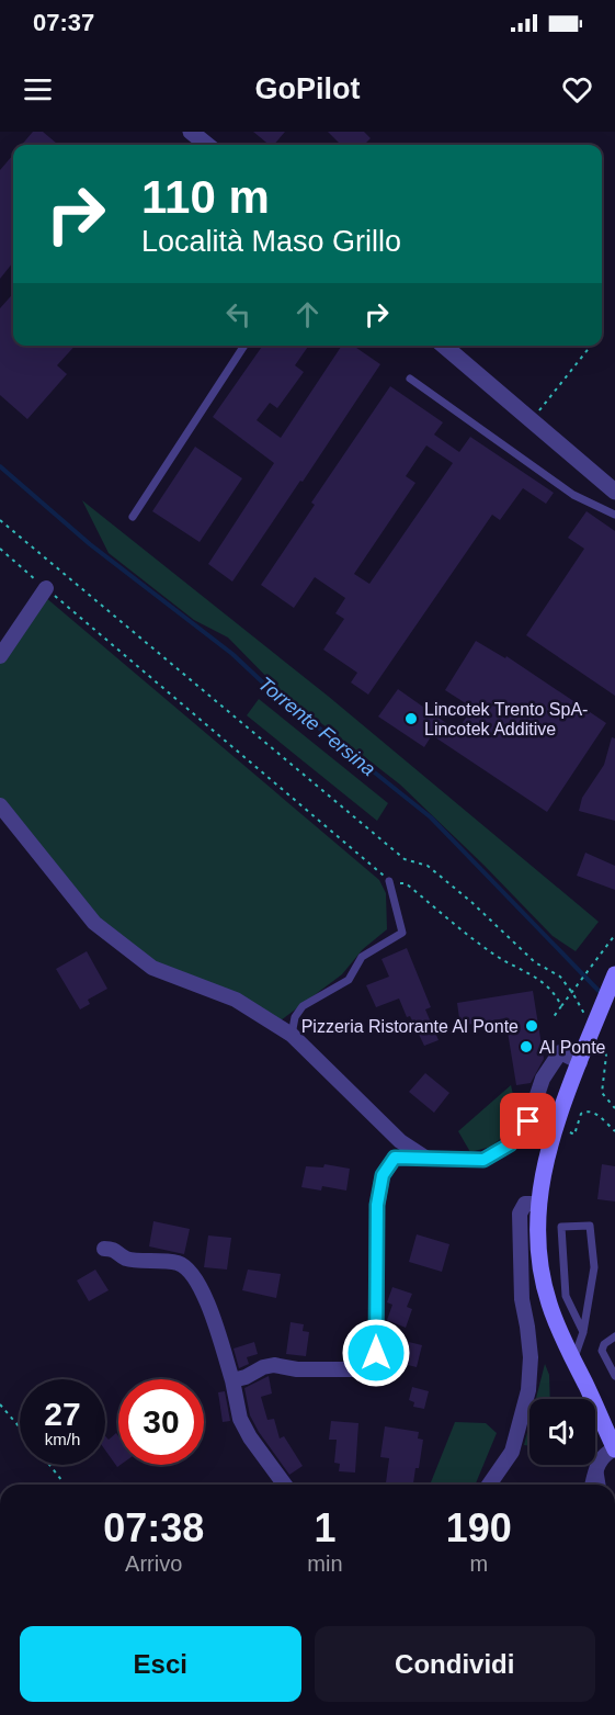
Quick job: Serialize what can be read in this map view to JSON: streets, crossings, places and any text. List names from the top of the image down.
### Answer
{
  "water": ["Torrente Fersina"],
  "places": ["Lincotek Trento SpA- Lincotek Additive", "Pizzeria Ristorante Al Ponte", "Al Ponte"],
  "page": {
    "status": "07:37",
    "header": "GoPilot",
    "turn": ["110 m", "Località Maso Grillo"],
    "speed": "27 km/h",
    "limit": "30",
    "eta": [
      "07:38",
      "Arrivo",
      "1",
      "min",
      "190",
      "m"
    ],
    "buttons": ["Esci", "Condividi"]
  }
}
